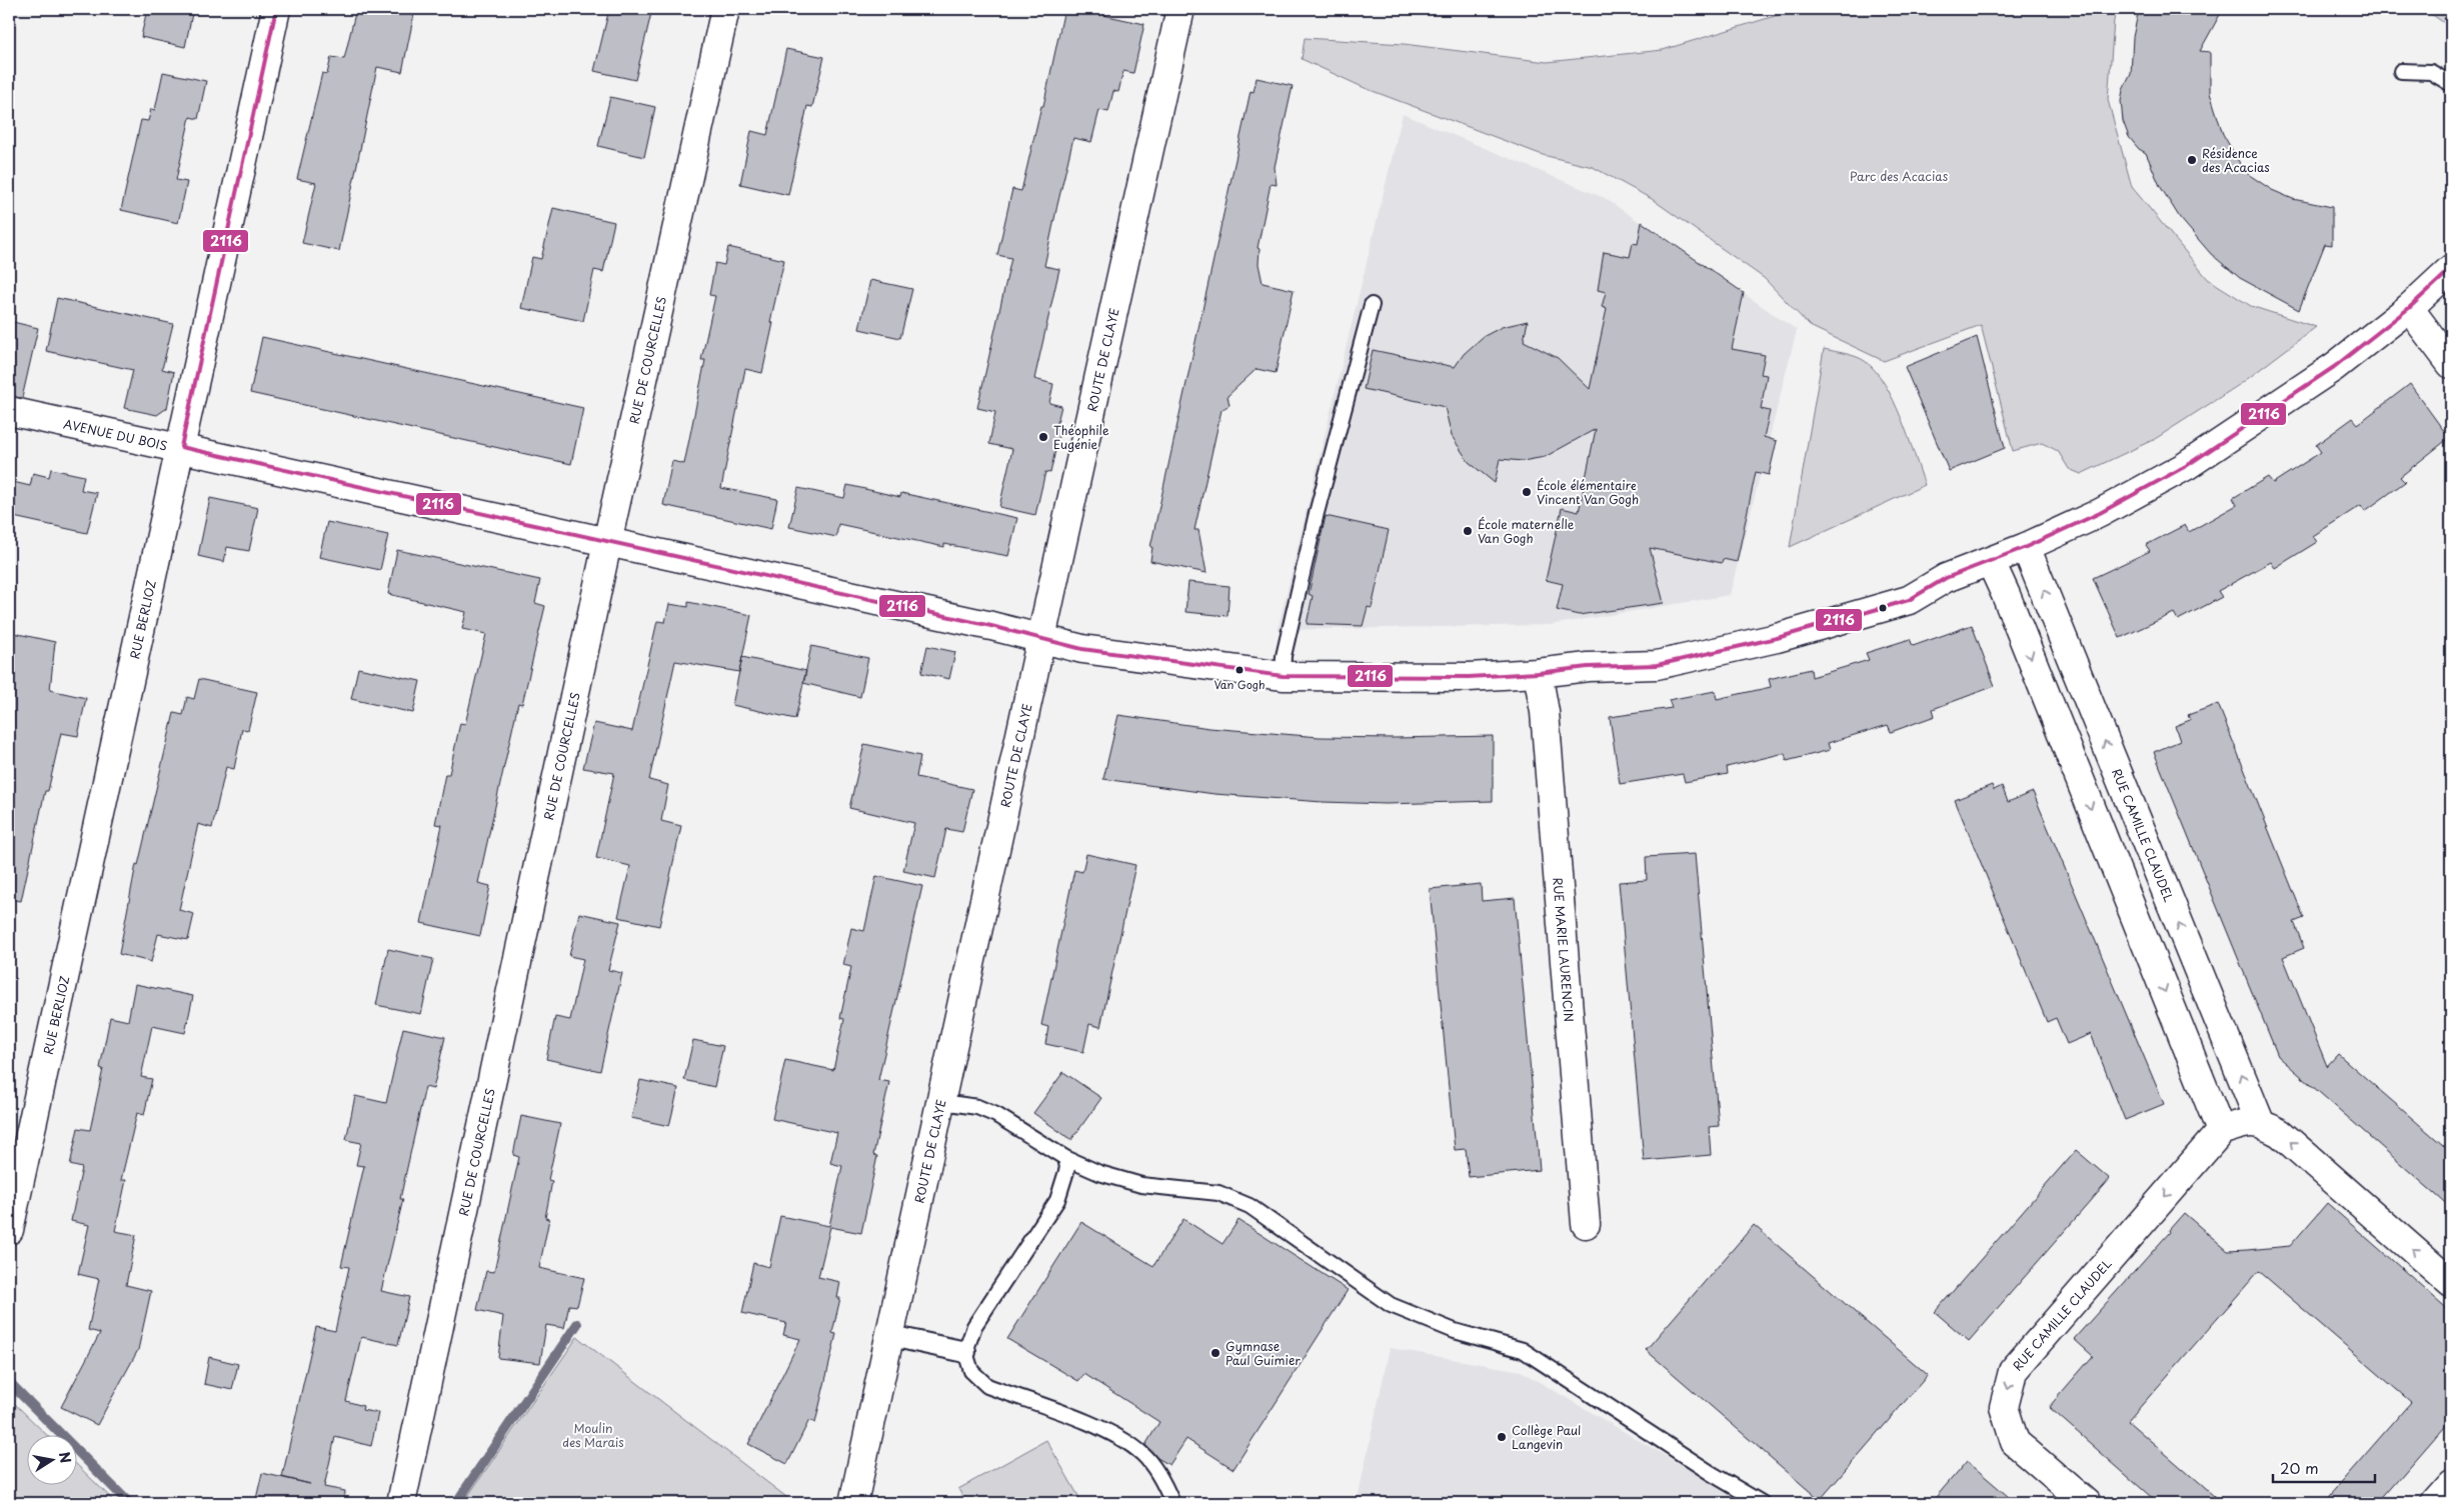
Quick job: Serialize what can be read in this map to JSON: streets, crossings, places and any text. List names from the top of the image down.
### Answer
{
  "streets": {
    "street": [
      "RUE DE COURCELLES",
      "ROUTE DE CLAYE",
      "AVENUE DU BOIS",
      "RUE BERLIOZ",
      "RUE CAMILLE CLAUDEL",
      "RUE MARIE LAURENCIN"
    ]
  },
  "crossings": [
    ["RUE DE COURCELLES", "AVENUE DU BOIS"],
    ["ROUTE DE CLAYE", "AVENUE DU BOIS"],
    ["AVENUE DU BOIS", "RUE BERLIOZ"],
    ["AVENUE DU BOIS", "RUE CAMILLE CLAUDEL"],
    ["AVENUE DU BOIS", "RUE MARIE LAURENCIN"]
  ],
  "parks": ["Parc des Acacias", "Moulin des Marais"],
  "places": [
    "Résidence des Acacias",
    "Théophile Eugénie",
    "École élémentaire Vincent Van Gogh",
    "École maternelle Van Gogh",
    "Van Gogh",
    "Gymnase Paul Guimier",
    "Collège Paul Langevin"
  ],
  "lines": ["transit line 2116"],
  "scale_bar": "20 m",
  "north": "right"
}
